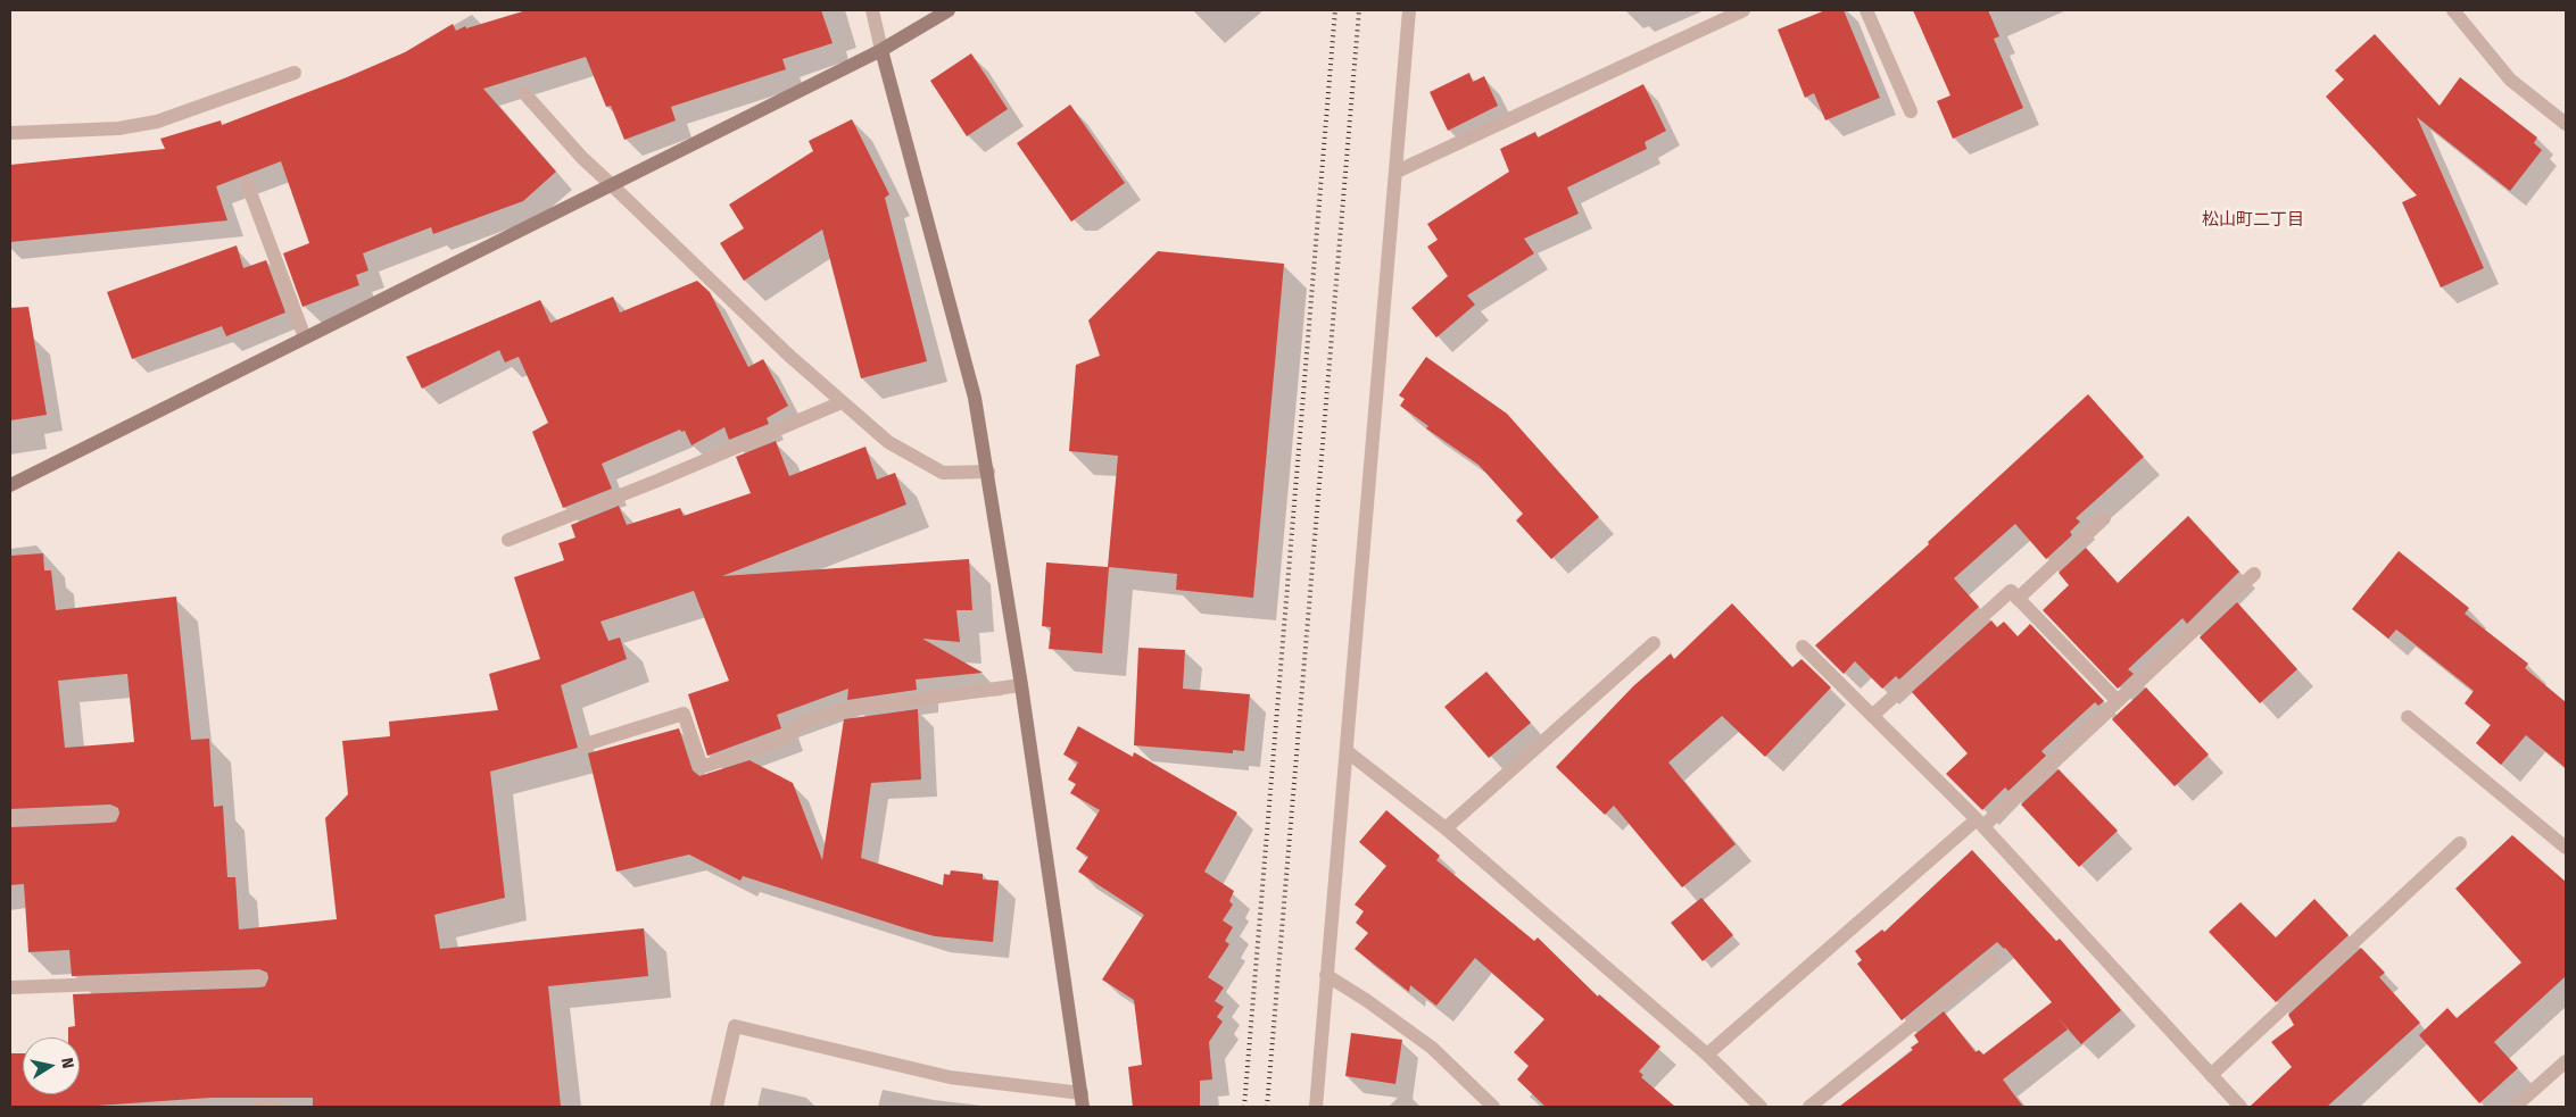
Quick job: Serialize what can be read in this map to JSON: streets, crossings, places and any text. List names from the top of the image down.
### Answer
{
  "districts": ["松山町二丁目"],
  "north": "right"
}
